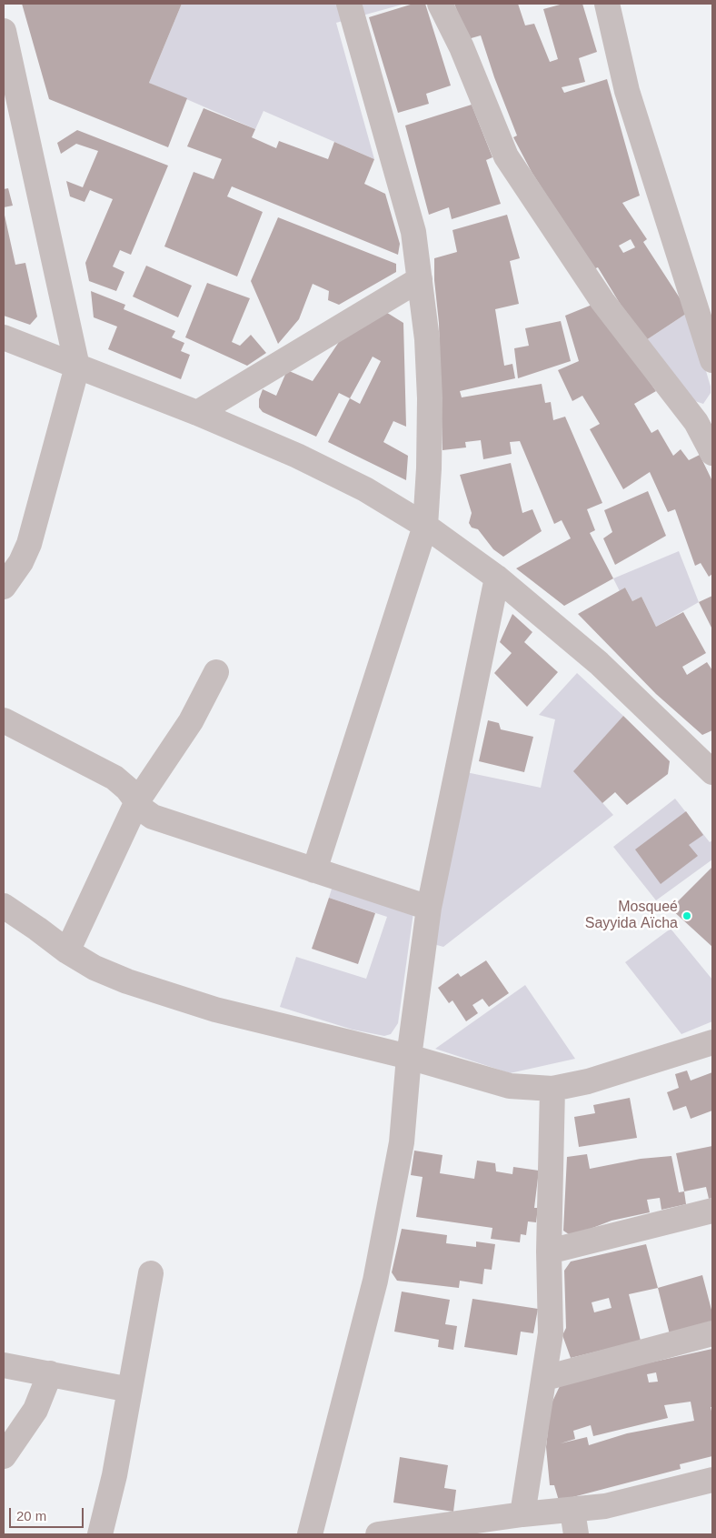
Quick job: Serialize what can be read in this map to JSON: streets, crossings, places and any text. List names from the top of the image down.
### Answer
{
  "places": ["Mosqueé Sayyida Aïcha"],
  "scale_bar": "20 m"
}
